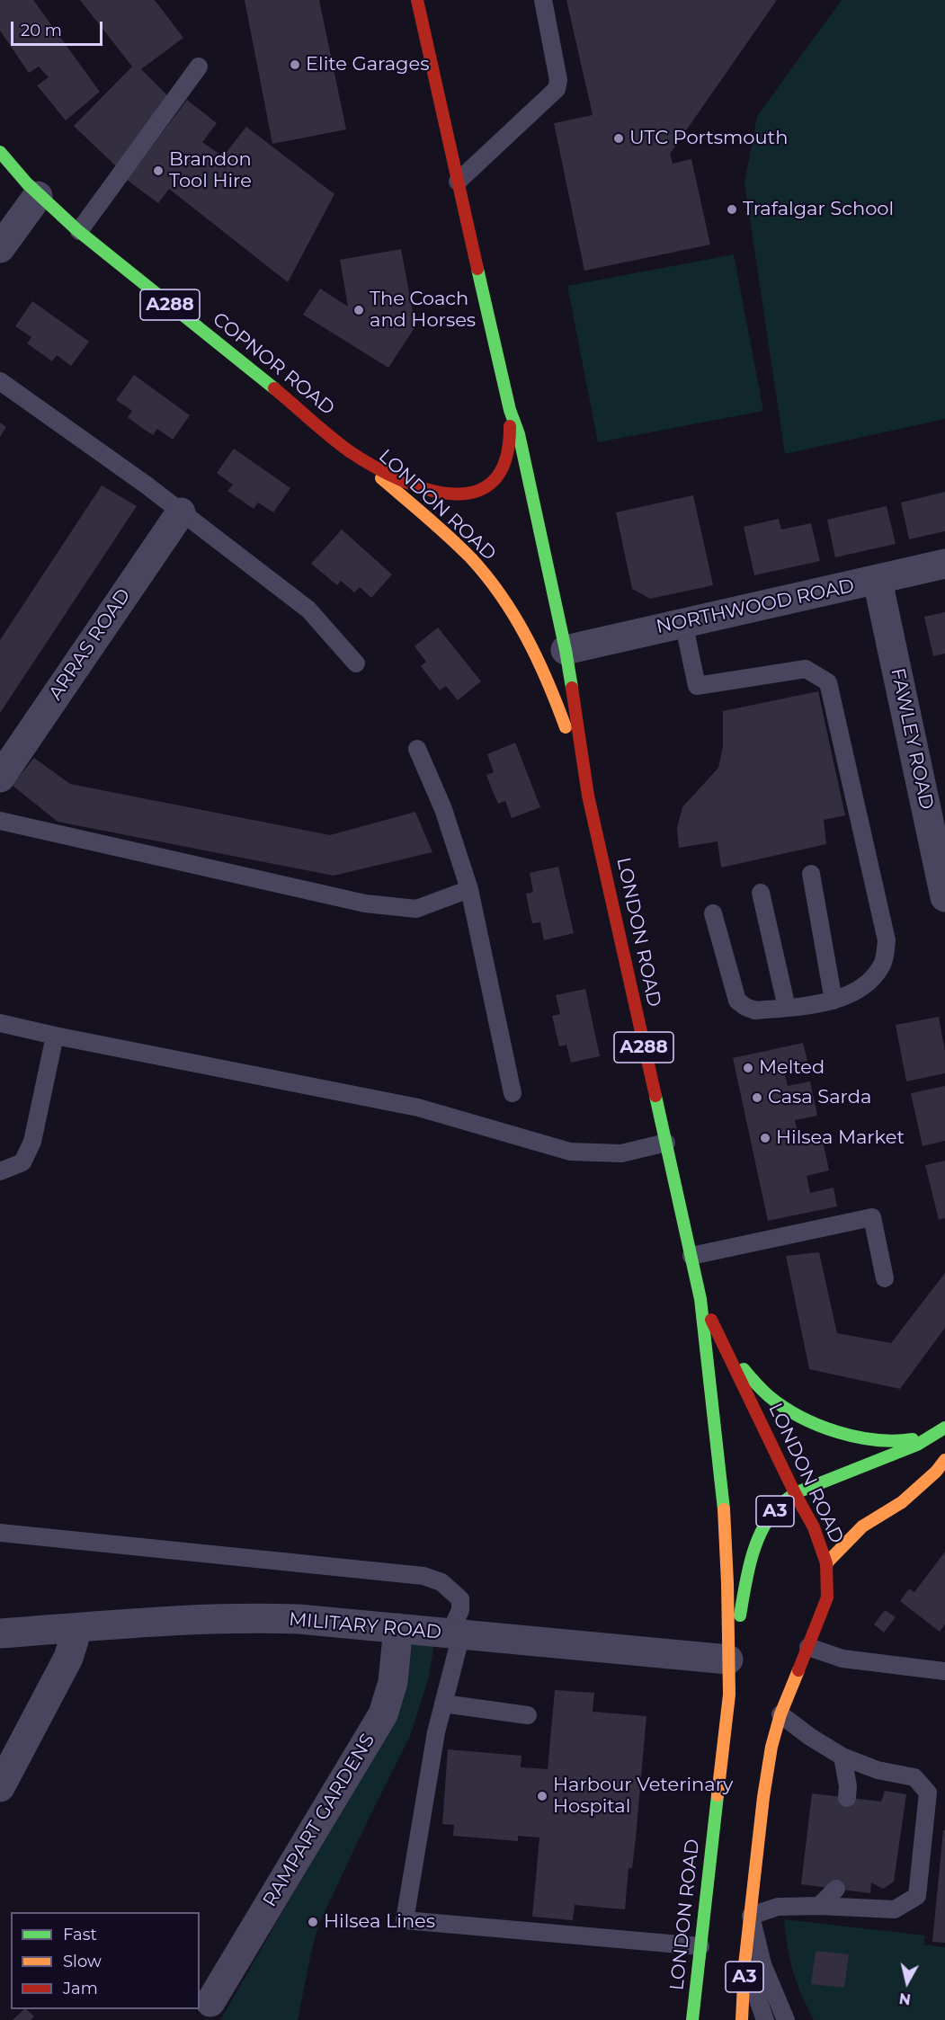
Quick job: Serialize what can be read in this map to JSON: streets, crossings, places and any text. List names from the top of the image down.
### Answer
{
  "streets": {
    "main road": [
      "A288",
      "COPNOR ROAD",
      "LONDON ROAD",
      "A3"
    ],
    "street": [
      "NORTHWOOD ROAD",
      "ARRAS ROAD",
      "FAWLEY ROAD",
      "MILITARY ROAD",
      "RAMPART GARDENS"
    ]
  },
  "crossings": [
    ["A288", "COPNOR ROAD"],
    ["A288", "LONDON ROAD"],
    ["COPNOR ROAD", "LONDON ROAD"],
    ["LONDON ROAD", "NORTHWOOD ROAD"],
    ["LONDON ROAD", "A3"],
    ["LONDON ROAD", "MILITARY ROAD"],
    ["NORTHWOOD ROAD", "FAWLEY ROAD"],
    ["MILITARY ROAD", "RAMPART GARDENS"]
  ],
  "places": [
    "Elite Garages",
    "UTC Portsmouth",
    "Brandon Tool Hire",
    "Trafalgar School",
    "The Coach and Horses",
    "Melted",
    "Casa Sarda",
    "Hilsea Market",
    "Harbour Veterinary Hospital",
    "Hilsea Lines"
  ],
  "legend": ["Fast", "Slow", "Jam"],
  "scale_bar": "20 m",
  "north": "bottom"
}
